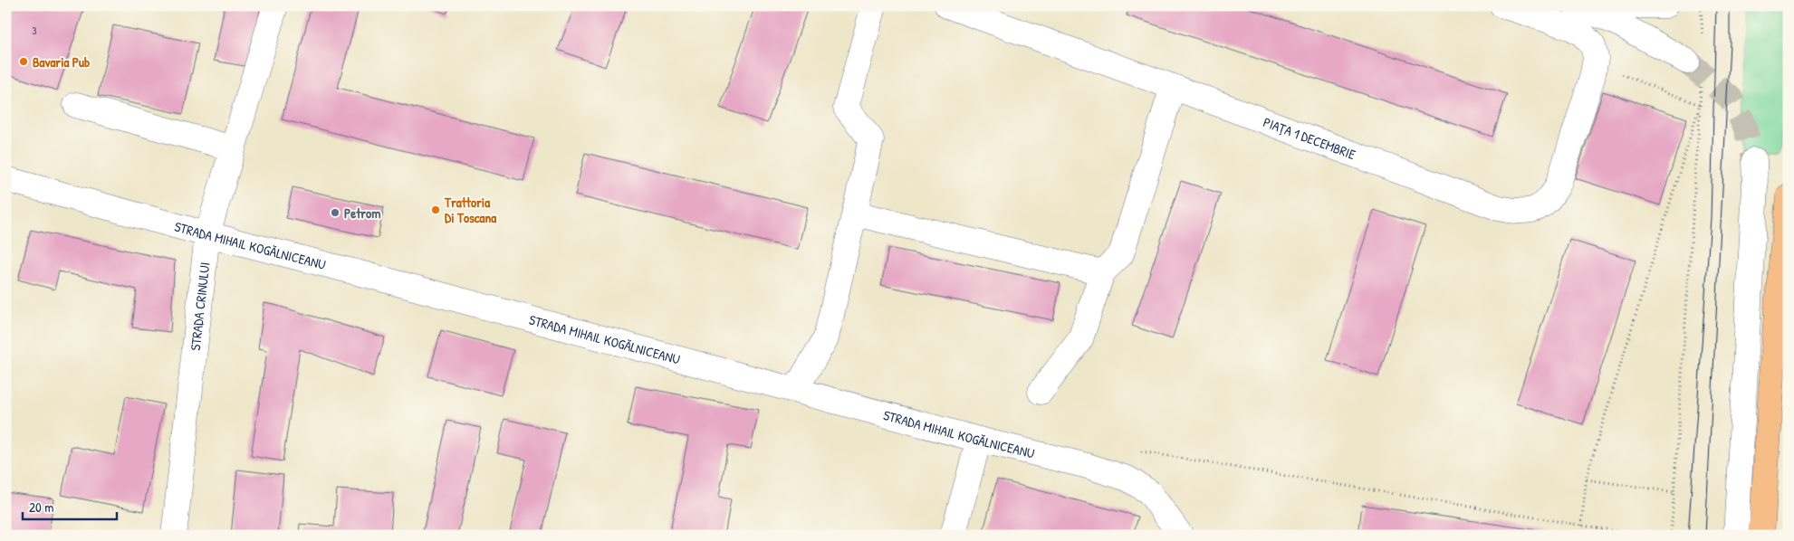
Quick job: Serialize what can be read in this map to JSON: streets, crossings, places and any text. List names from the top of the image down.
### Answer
{
  "streets": {
    "street": ["PIAȚA 1 DECEMBRIE", "STRADA MIHAIL KOGĂLNICEANU", "STRADA CRINULUI"]
  },
  "crossings": [
    ["STRADA MIHAIL KOGĂLNICEANU", "STRADA CRINULUI"]
  ],
  "places": ["Bavaria Pub", "Trattoria Di Toscana", "Petrom"],
  "house_numbers": ["3"],
  "scale_bar": "20 m"
}
